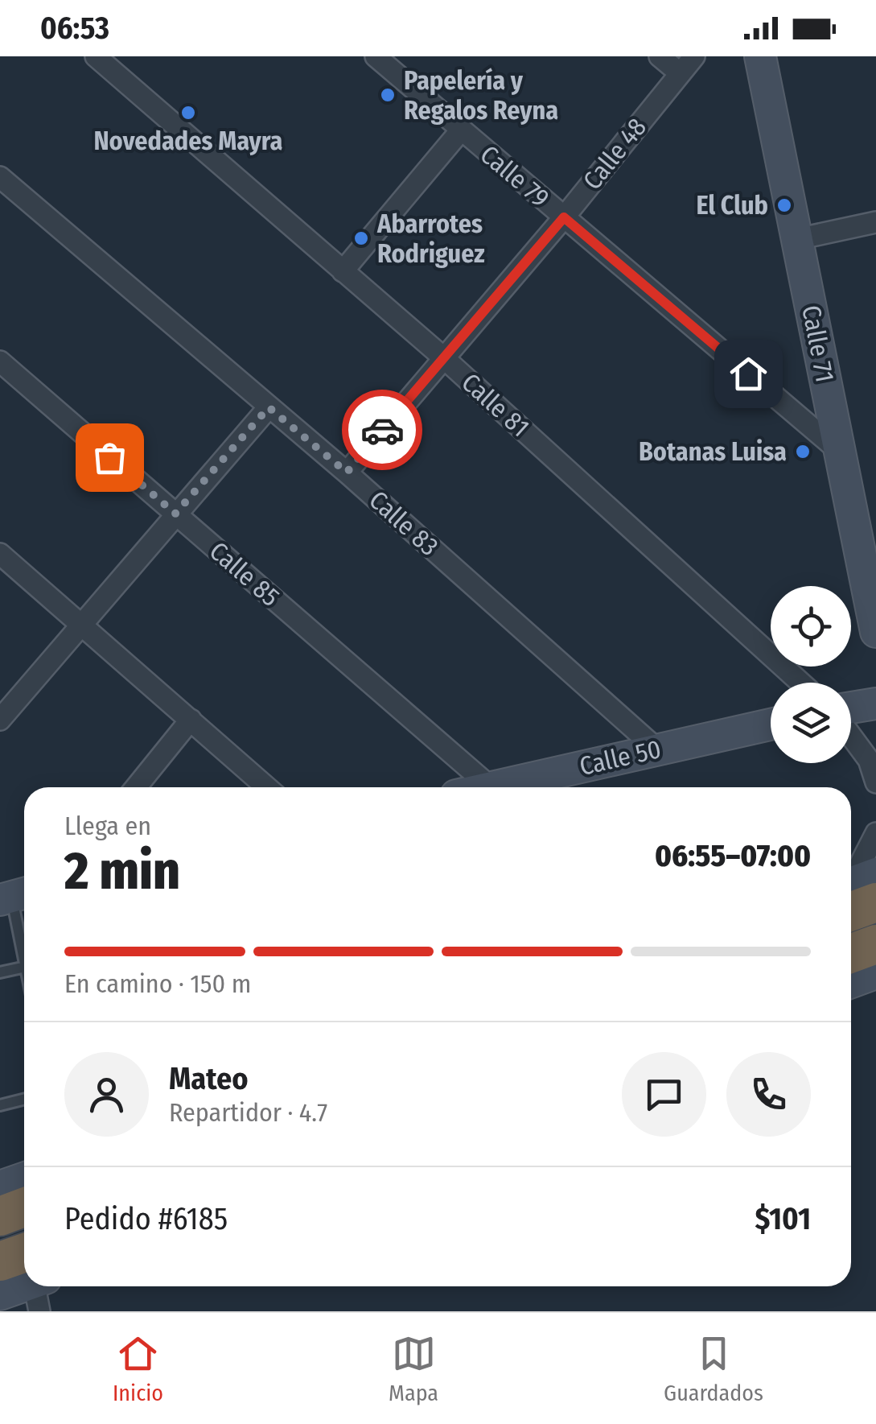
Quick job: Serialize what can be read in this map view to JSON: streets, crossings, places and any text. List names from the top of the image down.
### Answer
{
  "streets": {
    "street": [
      "Calle 48",
      "Calle 79",
      "Calle 71",
      "Calle 81",
      "Calle 83",
      "Calle 85",
      "Calle 50"
    ]
  },
  "crossings": [
    ["Calle 48", "Calle 79"],
    ["Calle 48", "Calle 81"],
    ["Calle 48", "Calle 83"],
    ["Calle 79", "Calle 71"],
    ["Calle 83", "Calle 50"],
    ["Calle 85", "Calle 50"]
  ],
  "places": [
    "Papelería y Regalos Reyna",
    "Novedades Mayra",
    "El Club",
    "Abarrotes Rodriguez",
    "Botanas Luisa"
  ],
  "page": {
    "status": "06:53",
    "heading": ["2 min", "Llega en", "06:55–07:00"],
    "panel": [
      "Mateo",
      "Repartidor · 4.7",
      "Pedido #6185",
      "$101"
    ],
    "bar": "En camino · 150 m",
    "tabs": ["Inicio", "Mapa", "Guardados"]
  }
}
